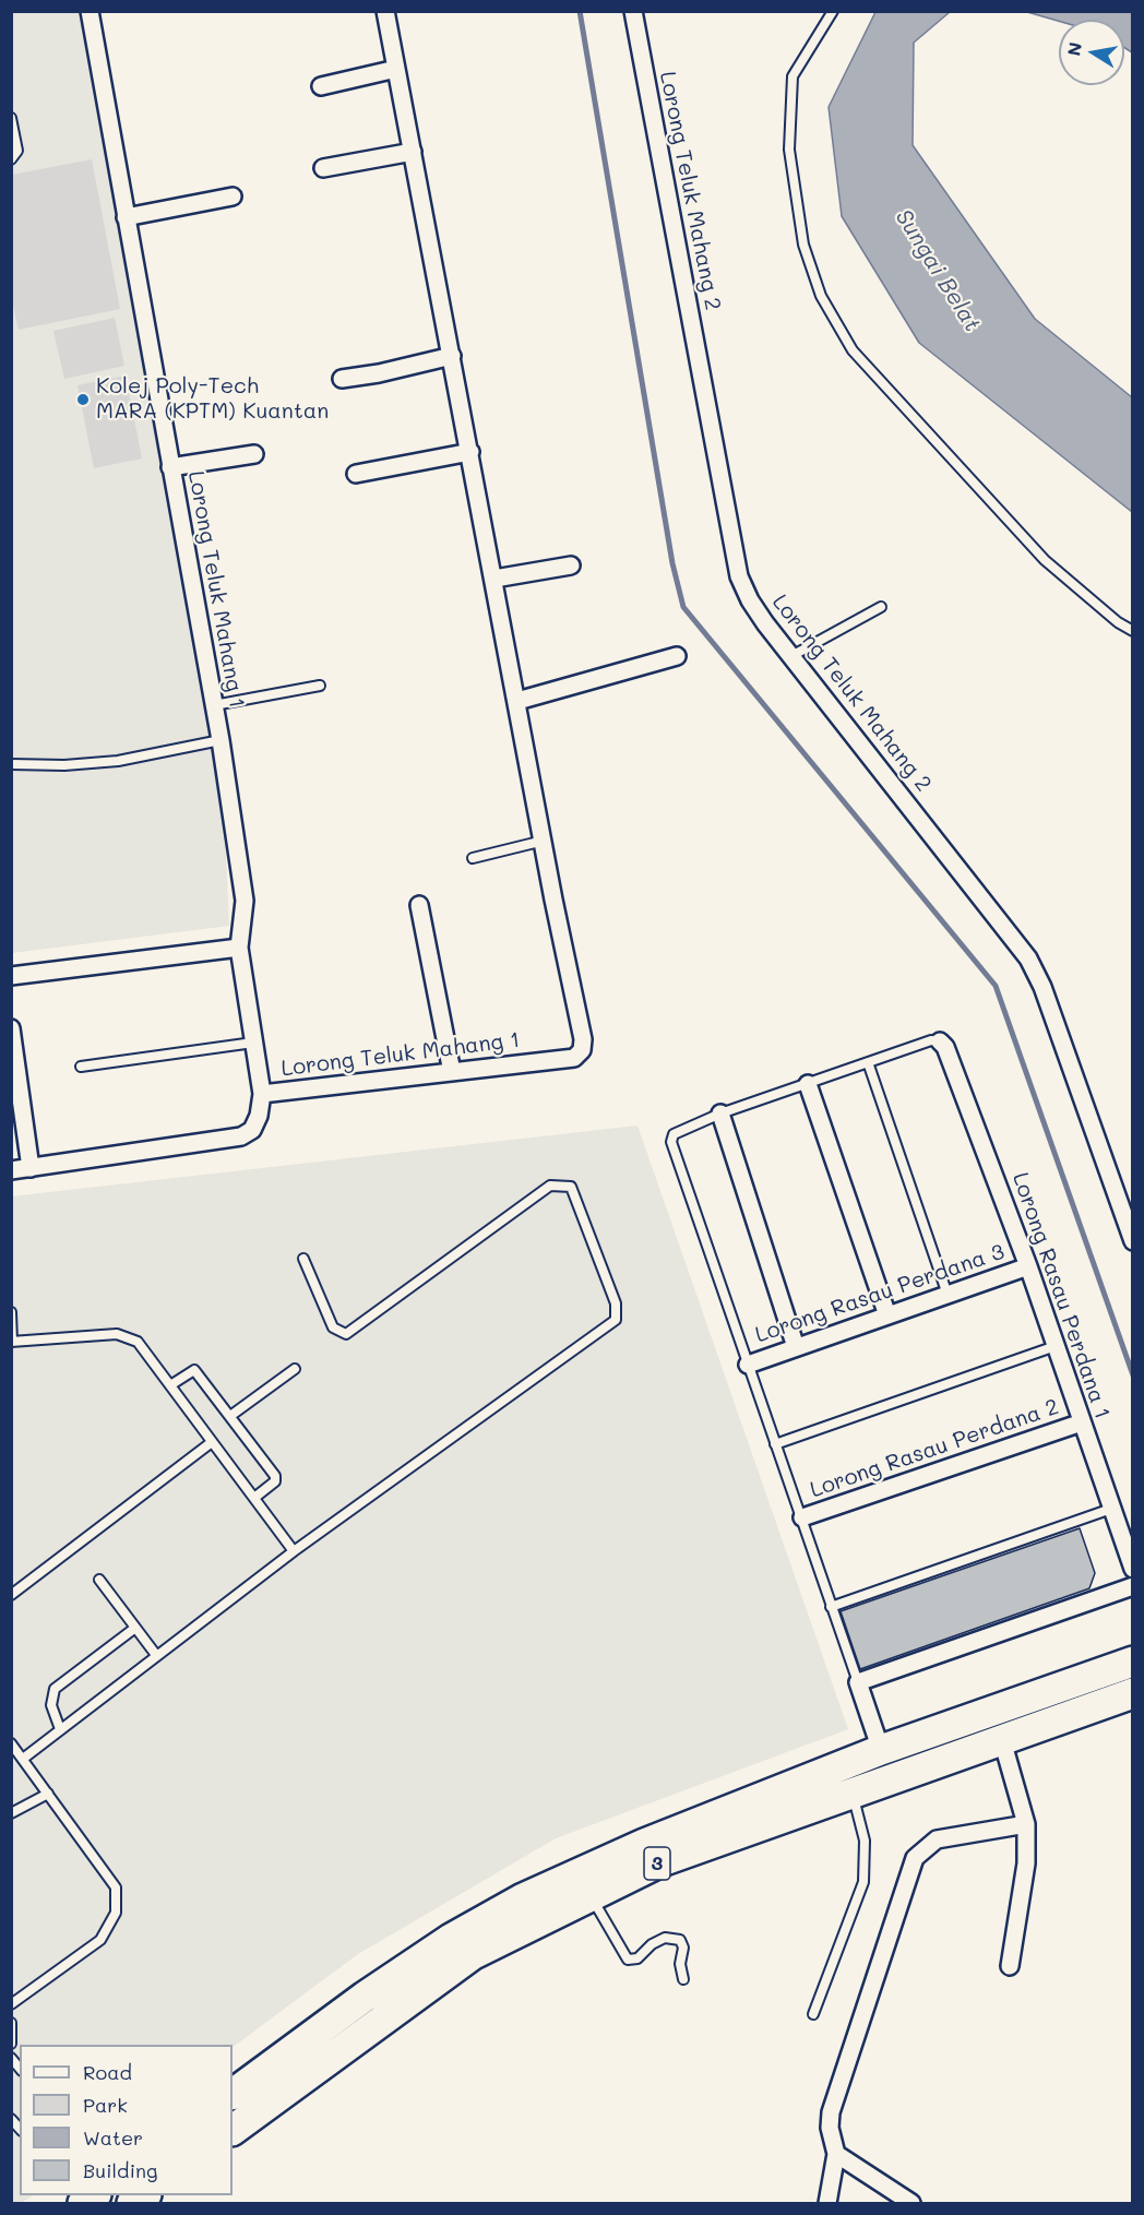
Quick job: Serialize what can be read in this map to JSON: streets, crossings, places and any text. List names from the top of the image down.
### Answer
{
  "streets": {
    "highway": ["3"],
    "street": [
      "Lorong Teluk Mahang 2",
      "Lorong Teluk Mahang 1",
      "Lorong Rasau Perdana 3",
      "Lorong Rasau Perdana 1",
      "Lorong Rasau Perdana 2"
    ]
  },
  "crossings": [
    ["Lorong Rasau Perdana 3", "Lorong Rasau Perdana 1"],
    ["Lorong Rasau Perdana 1", "Lorong Rasau Perdana 2"]
  ],
  "water": ["Sungai Belat"],
  "places": ["Kolej Poly-Tech MARA (KPTM) Kuantan"],
  "legend": [
    "Road",
    "Park",
    "Water",
    "Building"
  ],
  "north": "left"
}
